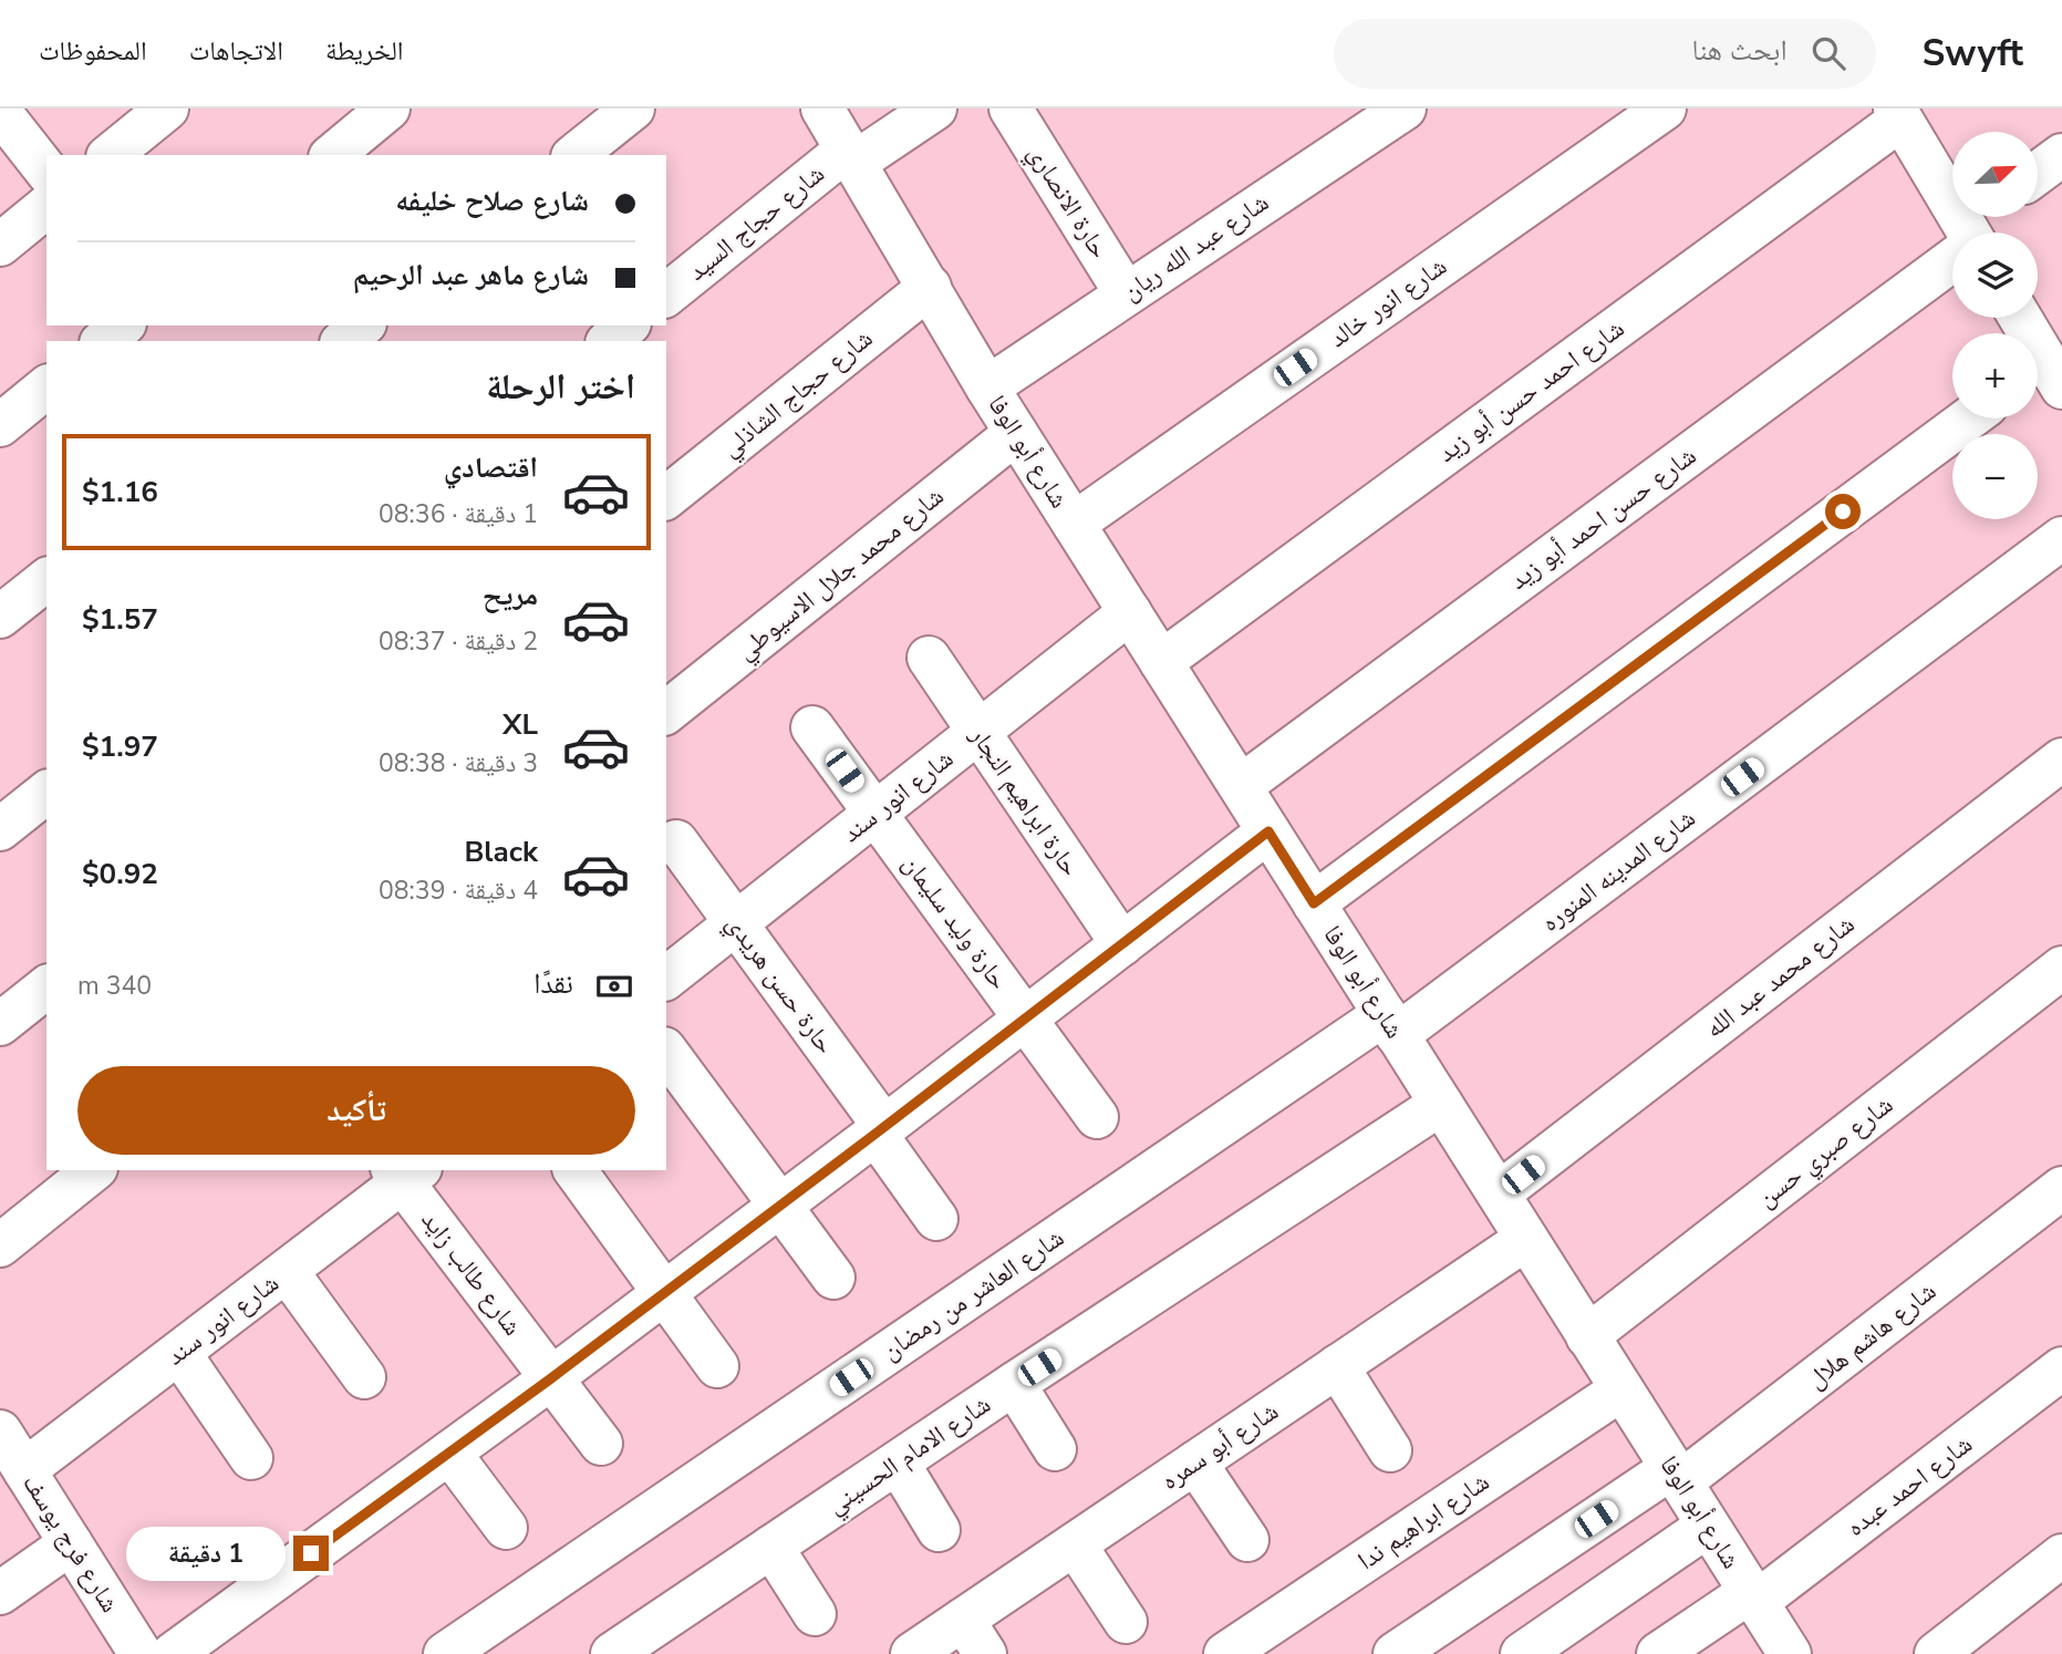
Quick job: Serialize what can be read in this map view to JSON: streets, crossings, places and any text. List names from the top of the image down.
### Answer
{
  "streets": {
    "street": [
      "حارة الانصاري",
      "شارع حجاج السيد",
      "شارع عبد الله ريان",
      "شارع انور خالد",
      "شارع احمد حسن أبو زيد",
      "شارع حجاج الشاذلي",
      "شارع أبو الوفا",
      "شارع حسن احمد أبو زيد",
      "شارع محمد جلال الاسيوطي",
      "شارع انور سند",
      "حارة ابراهيم النجار",
      "شارع المدينه المنوره",
      "حارة وليد سليمان",
      "شارع محمد عبد الله",
      "حارة حسن هريدي",
      "شارع صبري حسن",
      "شارع طالب زايد",
      "شارع العاشر من رمضان",
      "شارع هاشم هلال",
      "شارع أبو سمره",
      "شارع الامام الحسيني",
      "شارع احمد عبده",
      "شارع ابراهيم ندا",
      "شارع فرج يوسف"
    ]
  },
  "crossings": [
    ["حارة الانصاري", "شارع عبد الله ريان"],
    ["شارع حجاج السيد", "شارع أبو الوفا"],
    ["شارع عبد الله ريان", "شارع أبو الوفا"],
    ["شارع انور خالد", "شارع أبو الوفا"],
    ["شارع احمد حسن أبو زيد", "شارع أبو الوفا"],
    ["شارع حجاج الشاذلي", "شارع أبو الوفا"],
    ["شارع أبو الوفا", "شارع حسن احمد أبو زيد"],
    ["شارع أبو الوفا", "شارع محمد جلال الاسيوطي"],
    ["شارع أبو الوفا", "شارع انور سند"],
    ["شارع أبو الوفا", "شارع المدينه المنوره"],
    ["شارع أبو الوفا", "شارع محمد عبد الله"],
    ["شارع أبو الوفا", "شارع صبري حسن"],
    ["شارع أبو الوفا", "شارع العاشر من رمضان"],
    ["شارع أبو الوفا", "شارع هاشم هلال"],
    ["شارع أبو الوفا", "شارع أبو سمره"],
    ["شارع أبو الوفا", "شارع الامام الحسيني"],
    ["شارع أبو الوفا", "شارع احمد عبده"],
    ["شارع أبو الوفا", "شارع ابراهيم ندا"],
    ["شارع انور سند", "حارة ابراهيم النجار"],
    ["شارع انور سند", "حارة وليد سليمان"],
    ["شارع انور سند", "حارة حسن هريدي"],
    ["شارع انور سند", "شارع طالب زايد"],
    ["شارع انور سند", "شارع فرج يوسف"],
    ["شارع المدينه المنوره", "شارع العاشر من رمضان"]
  ],
  "north": "top right",
  "page": {
    "header": "Swyft",
    "search": "ابحث هنا",
    "nav": ["الخريطة", "الاتجاهات", "المحفوظات"],
    "map_buttons": ["+", "−"],
    "banner": ["شارع صلاح خليفه", "شارع ماهر عبد الرحيم"],
    "heading": "اختر الرحلة",
    "list": [
      {
        "name": "اقتصادي",
        "note": "1 دقيقة · 08:36",
        "value": "$1.16"
      },
      {
        "name": "مريح",
        "note": "2 دقيقة · 08:37",
        "value": "$1.57"
      },
      {
        "name": "XL",
        "note": "3 دقيقة · 08:38",
        "value": "$1.97"
      },
      {
        "name": "Black",
        "note": "4 دقيقة · 08:39",
        "value": "$0.92"
      }
    ],
    "pay": ["نقدًا", "340 m"],
    "buttons": "تأكيد",
    "bubble": "1 دقيقة"
  }
}
